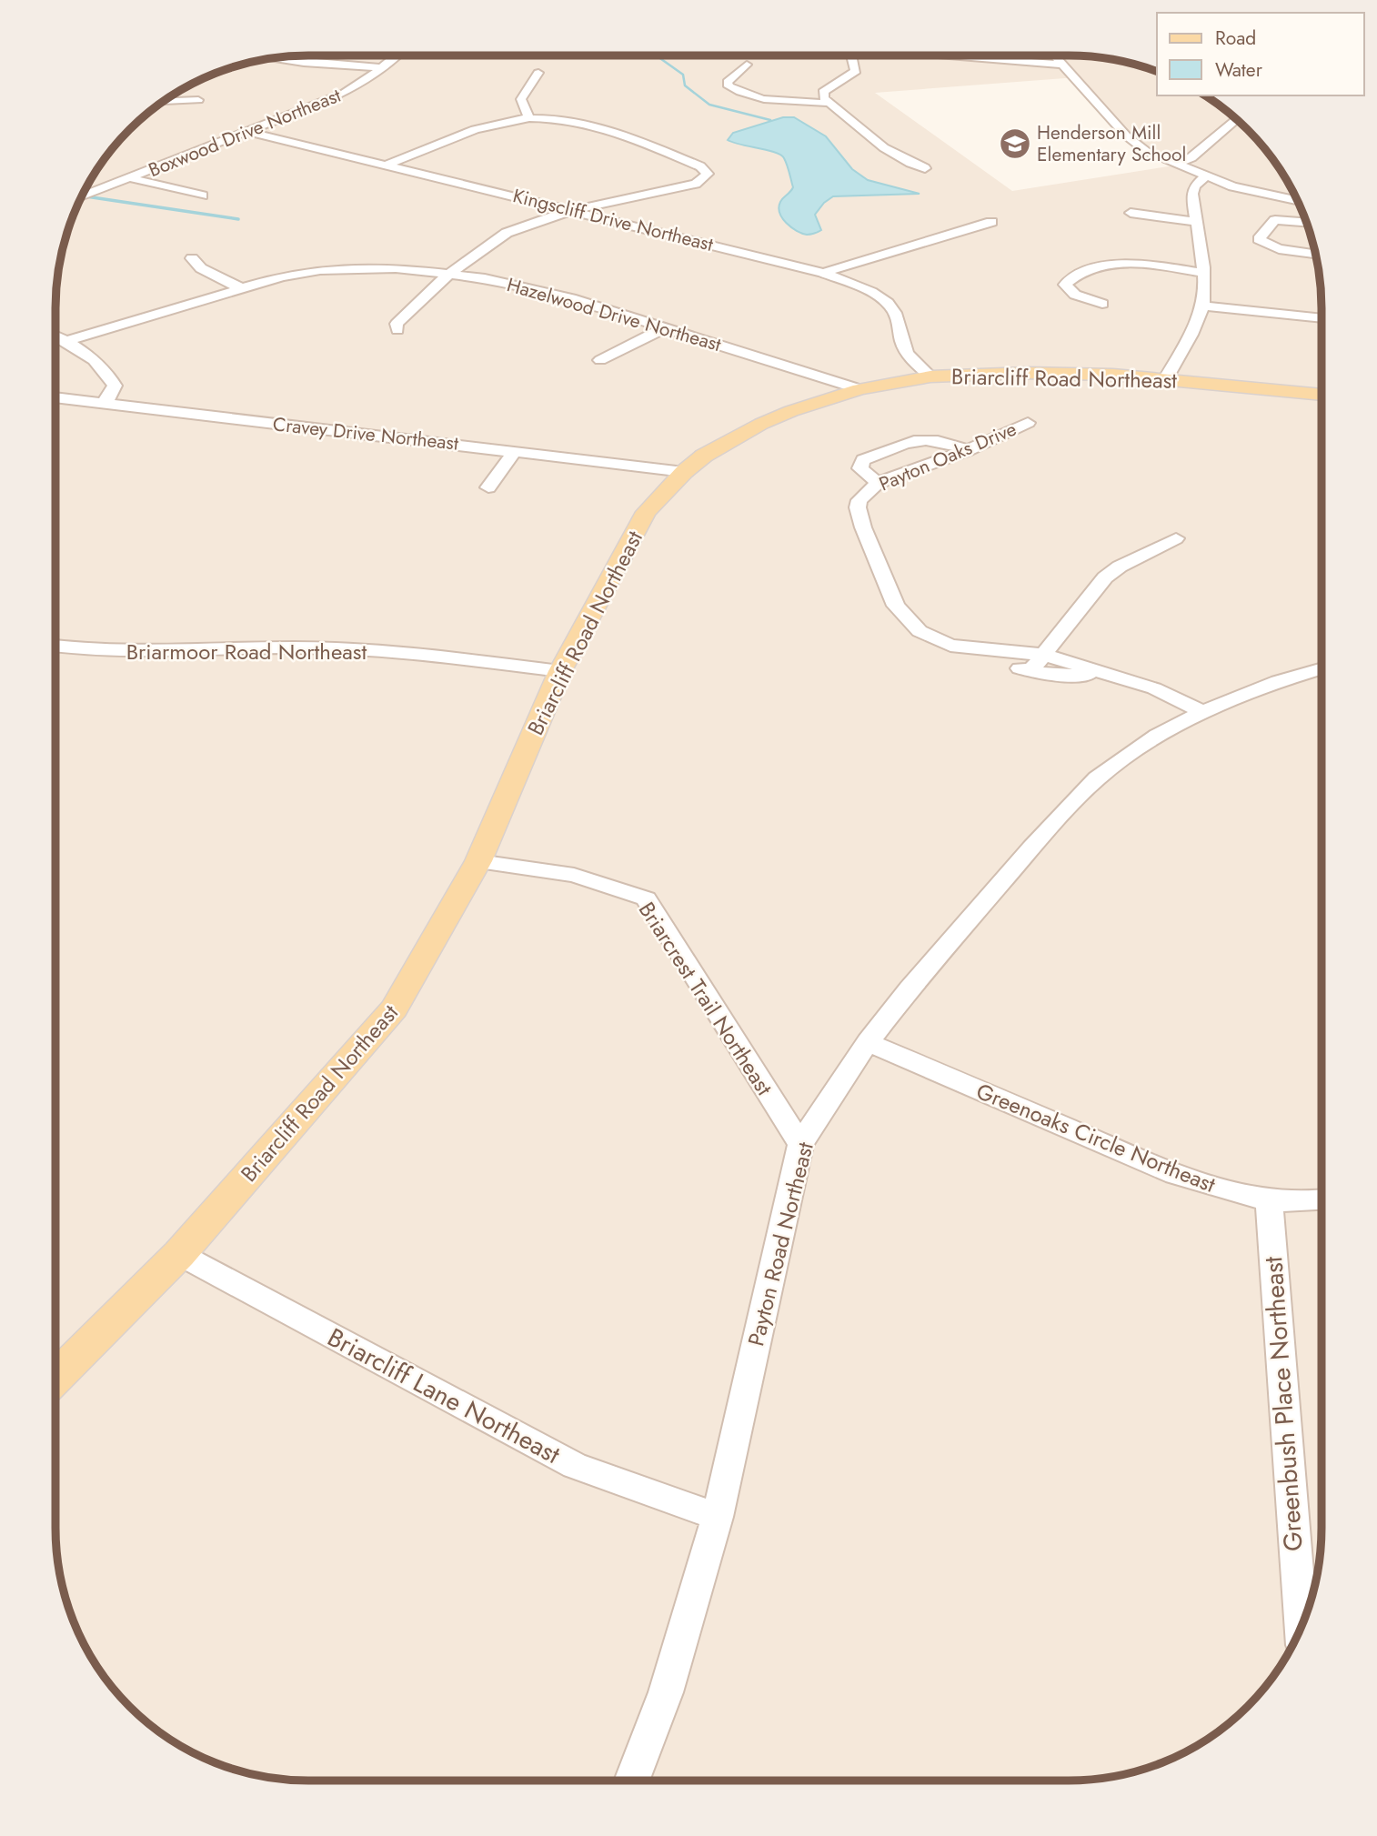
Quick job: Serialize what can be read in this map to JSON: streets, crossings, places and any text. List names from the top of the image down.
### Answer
{
  "streets": {
    "main road": ["Briarcliff Road Northeast"],
    "street": [
      "Boxwood Drive Northeast",
      "Kingscliff Drive Northeast",
      "Hazelwood Drive Northeast",
      "Cravey Drive Northeast",
      "Payton Oaks Drive",
      "Briarmoor Road Northeast",
      "Briarcrest Trail Northeast",
      "Greenoaks Circle Northeast",
      "Payton Road Northeast",
      "Briarcliff Lane Northeast",
      "Greenbush Place Northeast"
    ]
  },
  "crossings": [
    ["Boxwood Drive Northeast", "Kingscliff Drive Northeast"],
    ["Kingscliff Drive Northeast", "Briarcliff Road Northeast"],
    ["Hazelwood Drive Northeast", "Briarcliff Road Northeast"],
    ["Briarcliff Road Northeast", "Cravey Drive Northeast"],
    ["Briarcliff Road Northeast", "Briarmoor Road Northeast"],
    ["Briarcliff Road Northeast", "Briarcrest Trail Northeast"],
    ["Briarcliff Road Northeast", "Briarcliff Lane Northeast"],
    ["Payton Oaks Drive", "Payton Road Northeast"],
    ["Briarcrest Trail Northeast", "Payton Road Northeast"],
    ["Greenoaks Circle Northeast", "Payton Road Northeast"],
    ["Greenoaks Circle Northeast", "Greenbush Place Northeast"],
    ["Payton Road Northeast", "Briarcliff Lane Northeast"]
  ],
  "places": {
    "school or university": ["Henderson Mill Elementary School"]
  },
  "legend": ["Road", "Water"]
}
